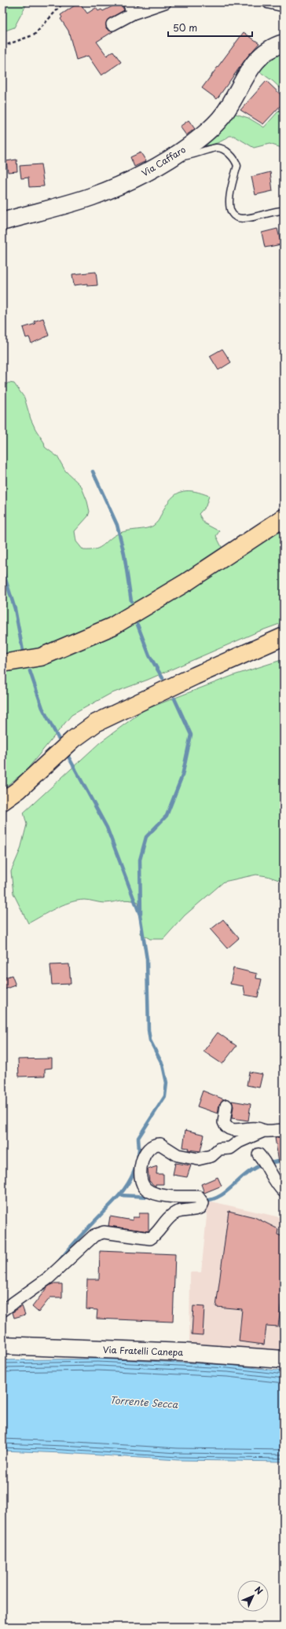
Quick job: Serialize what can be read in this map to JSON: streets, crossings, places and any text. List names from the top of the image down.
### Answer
{
  "streets": {
    "street": ["Via Caffaro", "Via Fratelli Canepa"]
  },
  "water": ["Torrente Secca"],
  "scale_bar": "50 m",
  "north": "top right"
}
